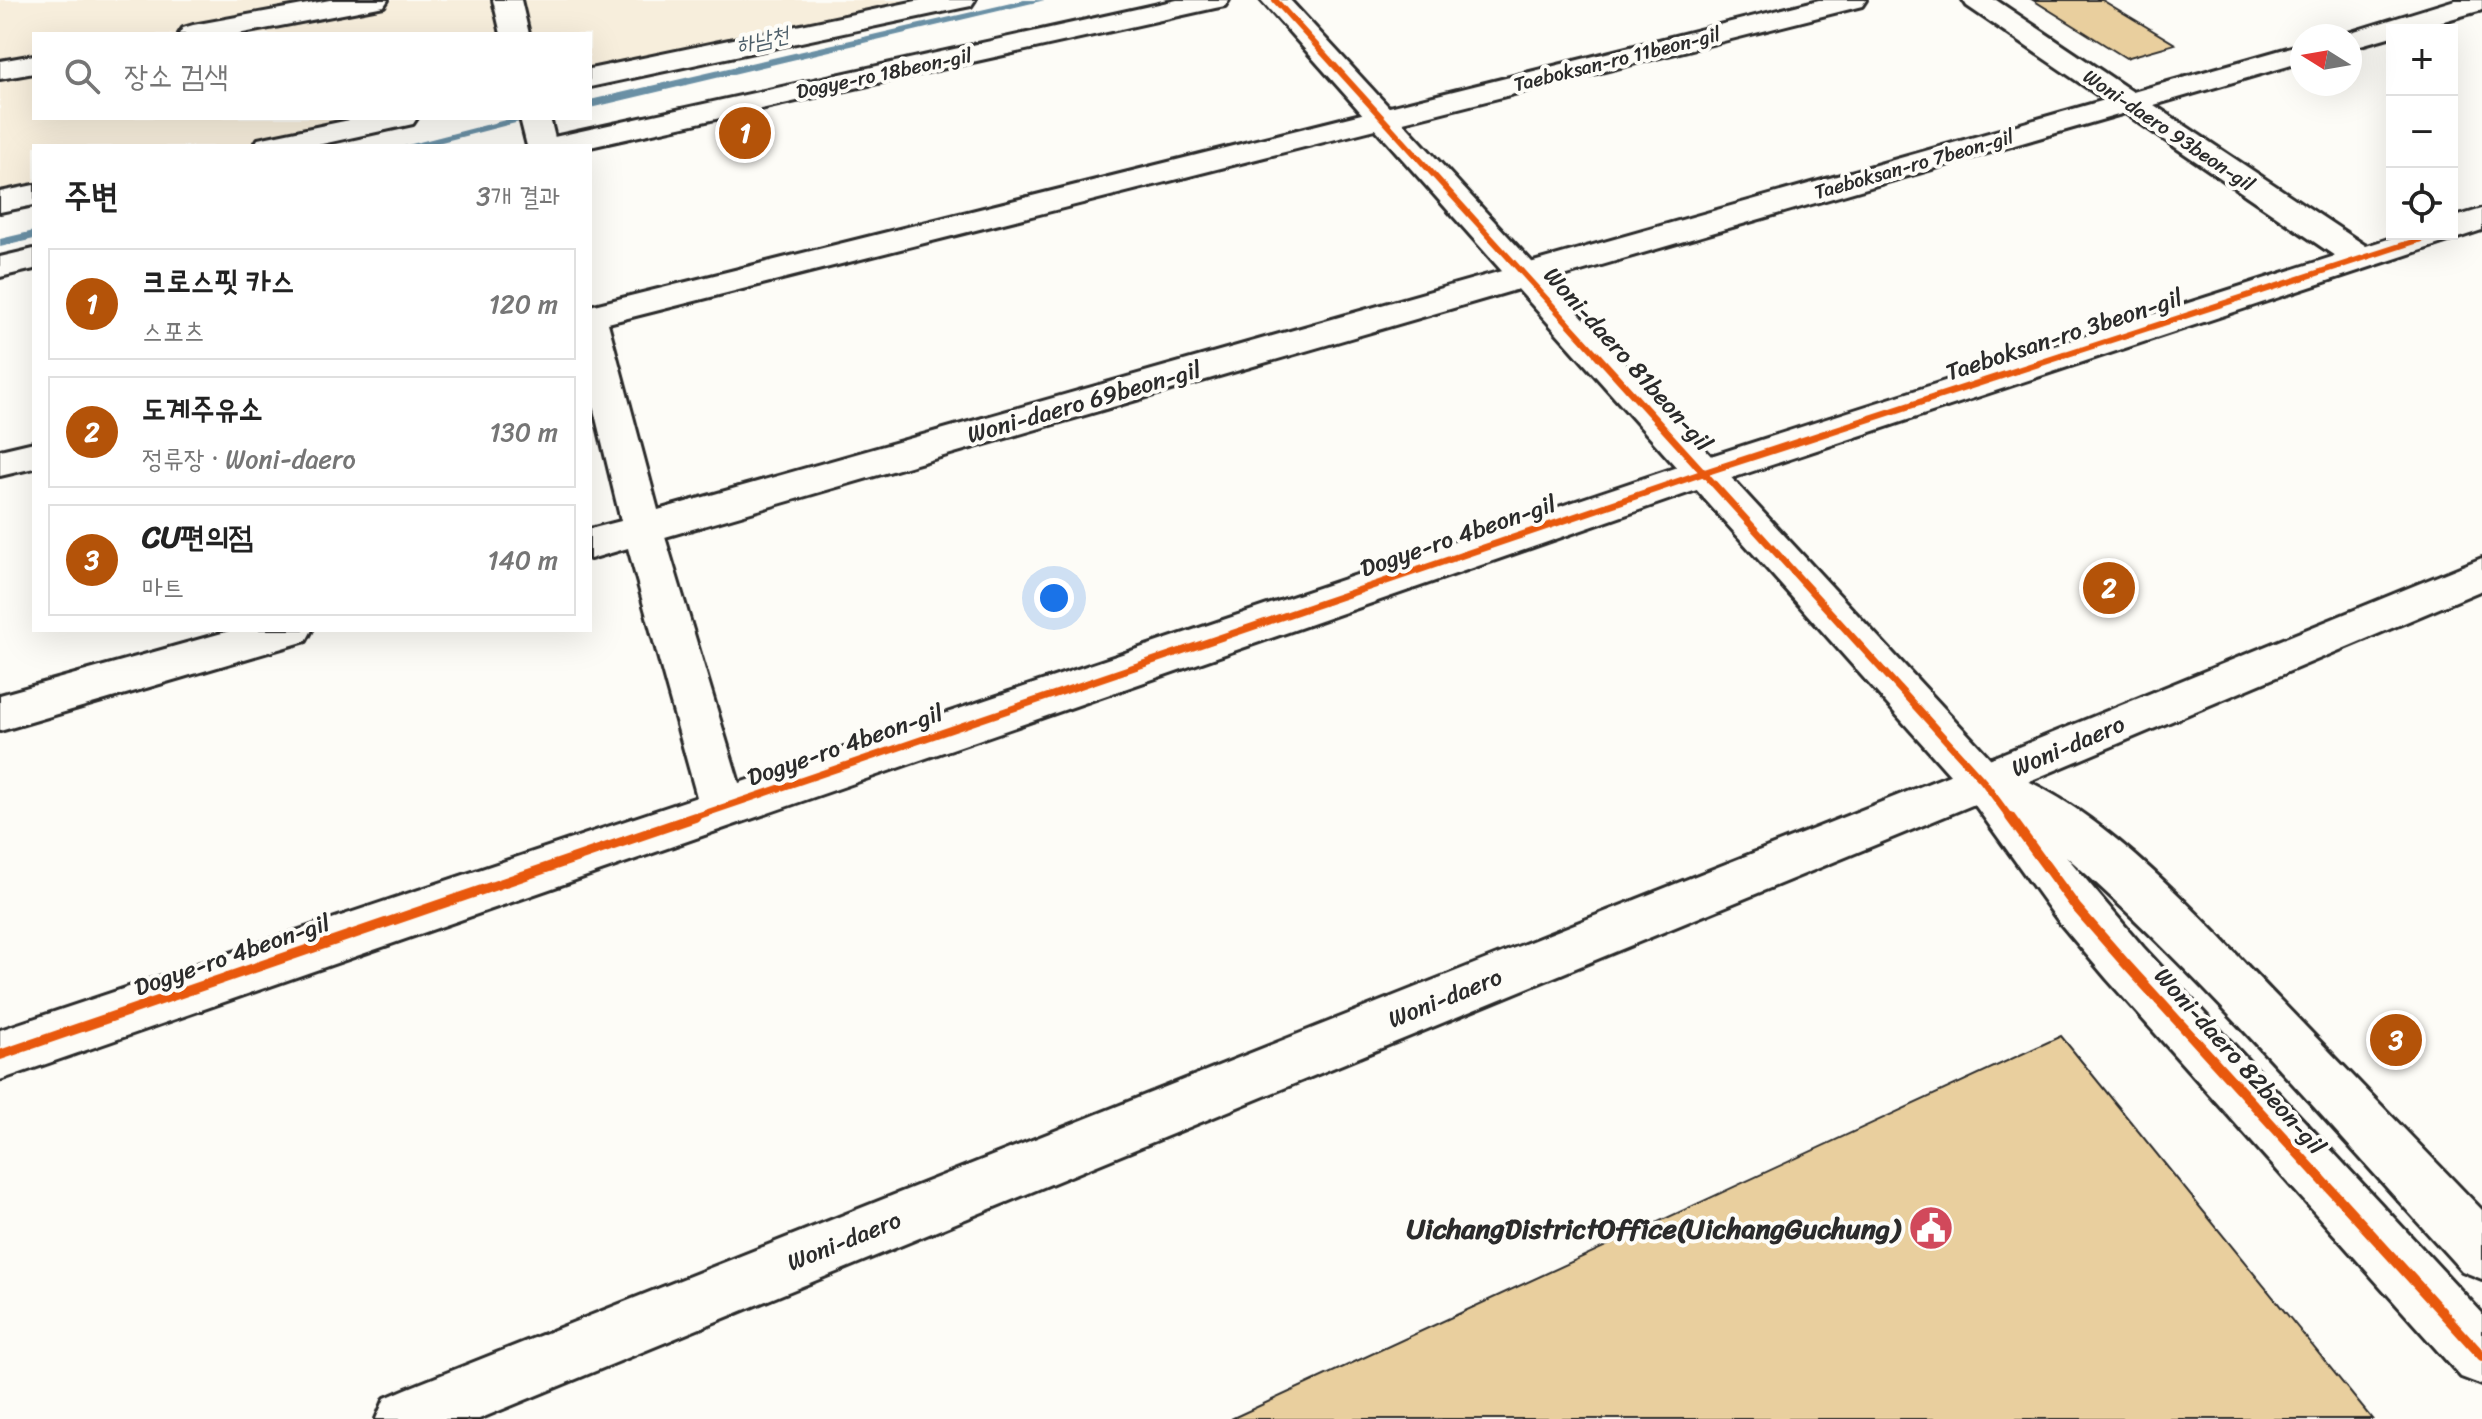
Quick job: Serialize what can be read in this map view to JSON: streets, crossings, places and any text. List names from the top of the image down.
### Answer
{
  "streets": {
    "street": [
      "Taeboksan-ro 11beon-gil",
      "Dogye-ro 18beon-gil",
      "Woni-daero 93beon-gil",
      "Taeboksan-ro 7beon-gil",
      "Taeboksan-ro 3beon-gil",
      "Woni-daero 81beon-gil",
      "Woni-daero 69beon-gil",
      "Dogye-ro 4beon-gil",
      "Woni-daero",
      "Woni-daero 82beon-gil"
    ]
  },
  "crossings": [
    ["Taeboksan-ro 11beon-gil", "Woni-daero 81beon-gil"],
    ["Woni-daero 93beon-gil", "Taeboksan-ro 7beon-gil"],
    ["Woni-daero 93beon-gil", "Taeboksan-ro 3beon-gil"],
    ["Taeboksan-ro 7beon-gil", "Woni-daero 81beon-gil"],
    ["Taeboksan-ro 7beon-gil", "Woni-daero 69beon-gil"],
    ["Taeboksan-ro 3beon-gil", "Woni-daero 81beon-gil"],
    ["Taeboksan-ro 3beon-gil", "Dogye-ro 4beon-gil"],
    ["Woni-daero 81beon-gil", "Woni-daero 69beon-gil"],
    ["Woni-daero 81beon-gil", "Dogye-ro 4beon-gil"],
    ["Woni-daero 81beon-gil", "Woni-daero"],
    ["Woni-daero 81beon-gil", "Woni-daero 82beon-gil"],
    ["Woni-daero", "Woni-daero 82beon-gil"]
  ],
  "water": ["하남천"],
  "places": {
    "public building": ["UichangDistrictOffice(UichangGuchung)"]
  },
  "north": "left",
  "page": {
    "map_buttons": ["+", "−"],
    "search": "장소 검색",
    "pins": ["1", "2", "3"],
    "heading": ["주변", "3개 결과"],
    "list": [
      {
        "mark": "1",
        "name": "크로스핏 카스",
        "note": "스포츠",
        "value": "120 m"
      },
      {
        "mark": "2",
        "name": "도계주유소",
        "note": "정류장 · Woni-daero",
        "value": "130 m"
      },
      {
        "mark": "3",
        "name": "CU편의점",
        "note": "마트",
        "value": "140 m"
      }
    ]
  }
}
